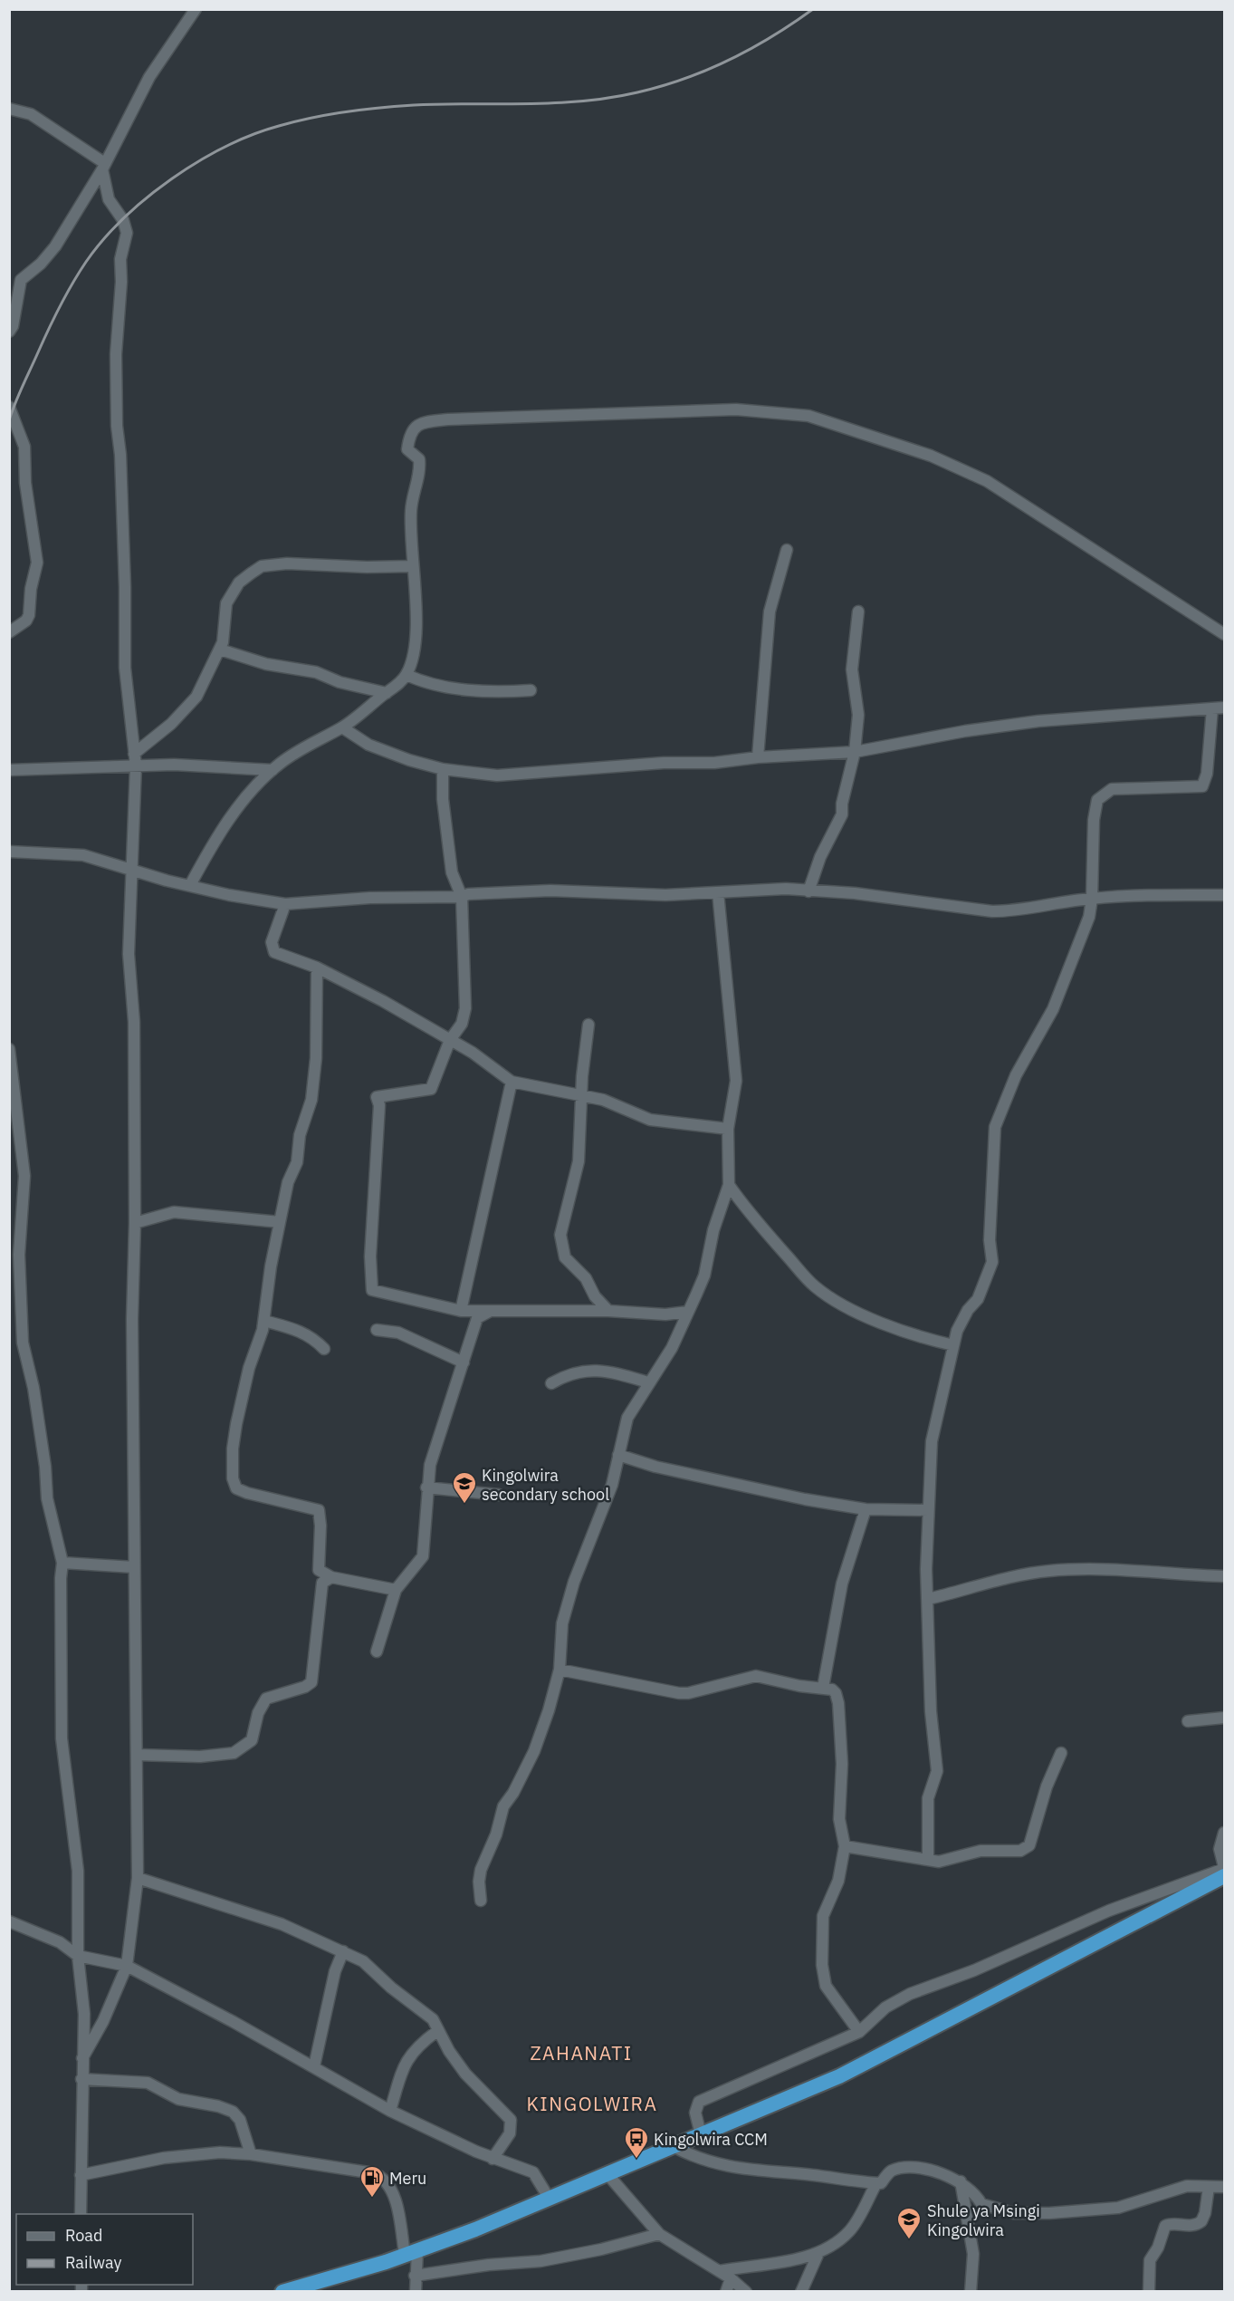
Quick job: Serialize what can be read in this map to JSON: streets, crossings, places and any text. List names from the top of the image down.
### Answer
{
  "districts": ["ZAHANATI", "KINGOLWIRA"],
  "places": {
    "school or university": ["Kingolwira secondary school", "Shule ya Msingi Kingolwira"],
    "bus stop": ["Kingolwira CCM"],
    "fuel station": ["Meru"]
  },
  "legend": ["Road", "Railway"]
}
